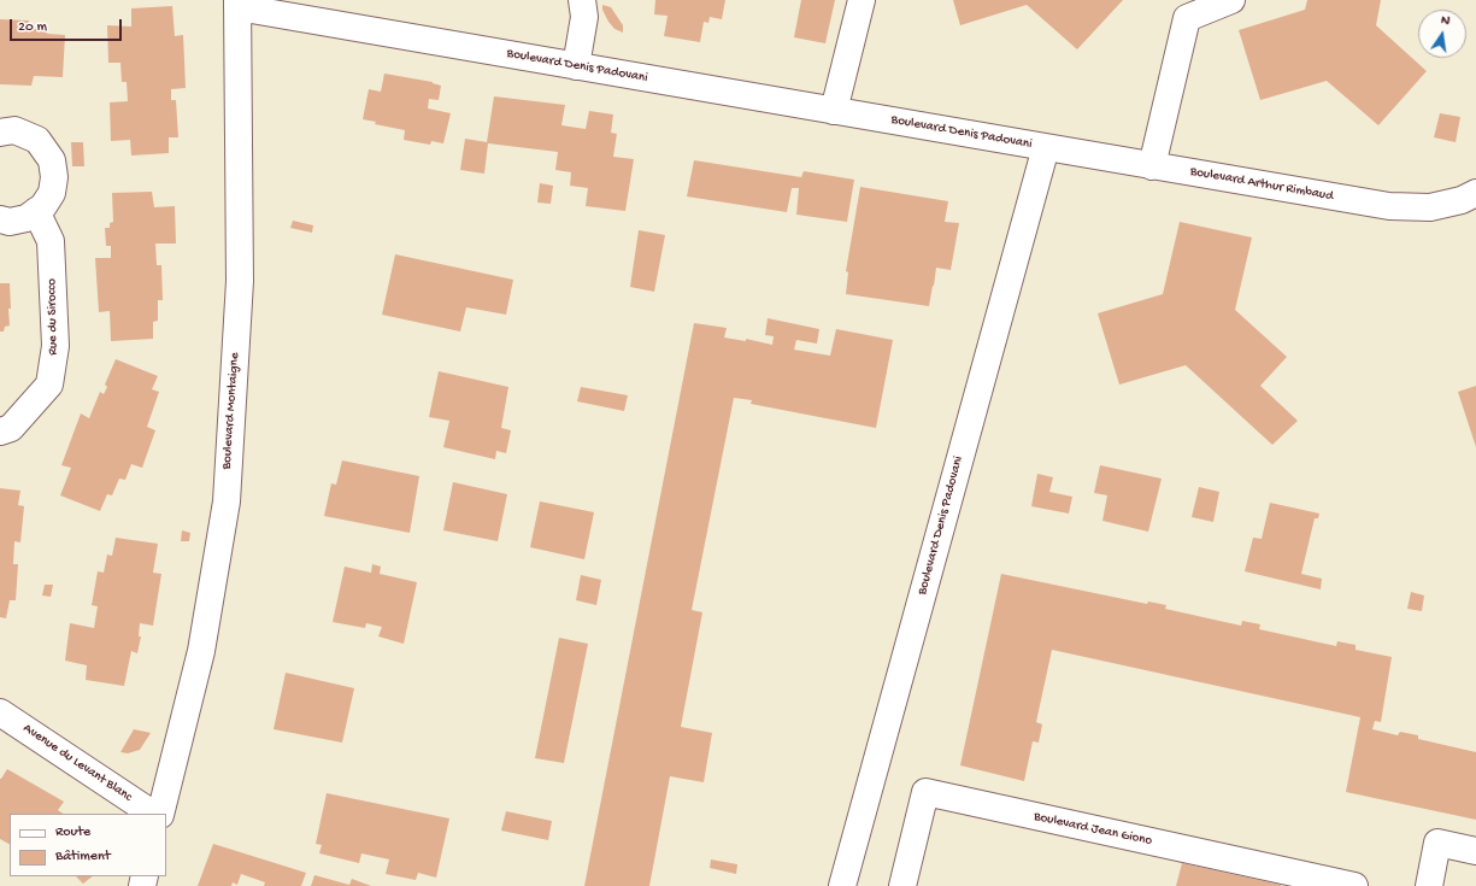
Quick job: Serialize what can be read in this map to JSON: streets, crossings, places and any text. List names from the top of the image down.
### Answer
{
  "streets": {
    "street": [
      "Boulevard Denis Padovani",
      "Boulevard Arthur Rimbaud",
      "Rue du Sirocco",
      "Boulevard Montaigne",
      "Avenue du Levant Blanc",
      "Boulevard Jean Giono"
    ]
  },
  "crossings": [
    ["Boulevard Denis Padovani", "Boulevard Arthur Rimbaud"],
    ["Boulevard Denis Padovani", "Boulevard Montaigne"]
  ],
  "legend": ["Route", "Bâtiment"],
  "scale_bar": "20 m",
  "north": "top"
}
